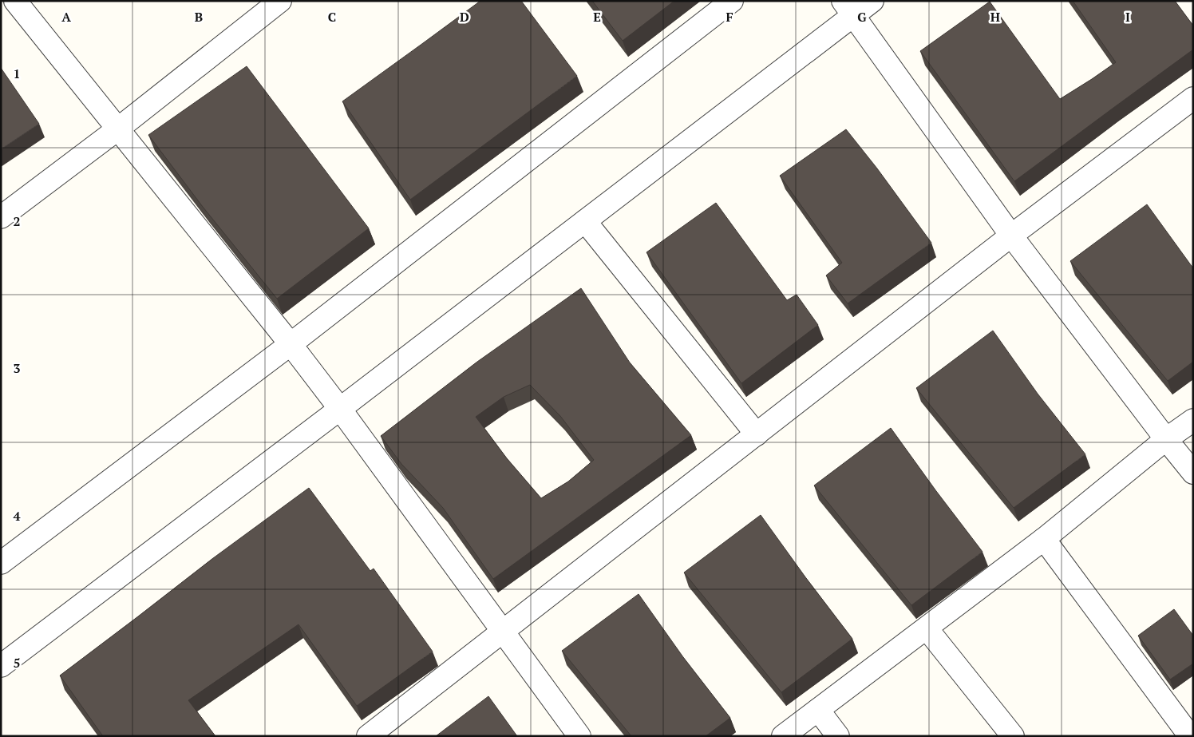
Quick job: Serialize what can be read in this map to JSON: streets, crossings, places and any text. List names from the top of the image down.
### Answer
{
  "grid": {
    "columns": [
      "A",
      "B",
      "C",
      "D",
      "E",
      "F",
      "G",
      "H",
      "I"
    ],
    "rows": [
      "1",
      "2",
      "3",
      "4",
      "5"
    ]
  }
}
